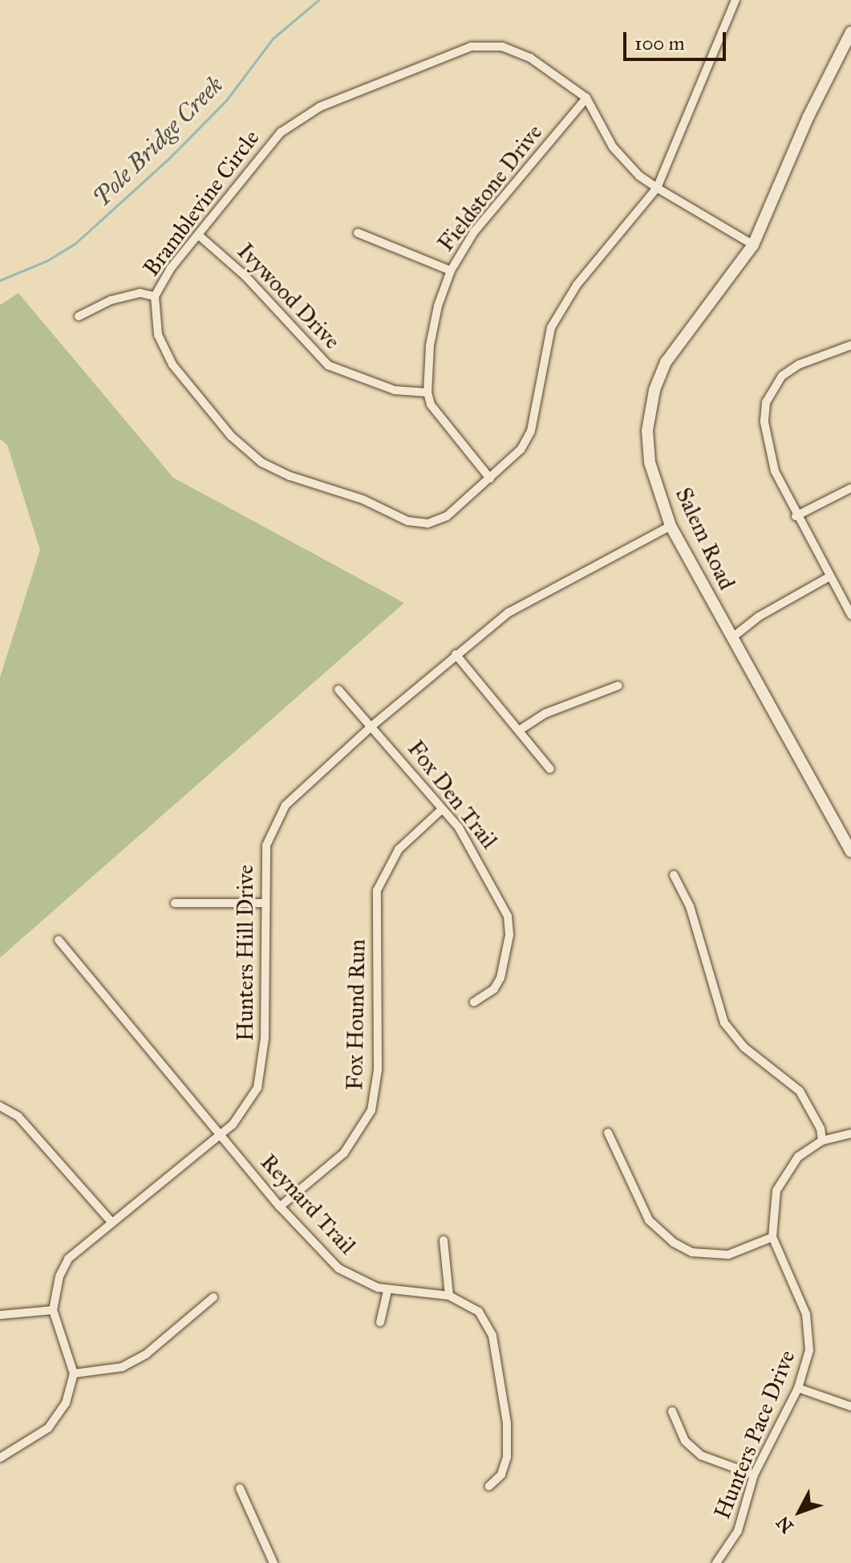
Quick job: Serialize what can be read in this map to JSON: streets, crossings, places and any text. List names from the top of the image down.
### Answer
{
  "streets": {
    "street": [
      "Fieldstone Drive",
      "Bramblevine Circle",
      "Ivywood Drive",
      "Salem Road",
      "Fox Den Trail",
      "Hunters Hill Drive",
      "Fox Hound Run",
      "Reynard Trail",
      "Hunters Pace Drive"
    ]
  },
  "crossings": [
    ["Fieldstone Drive", "Bramblevine Circle"],
    ["Fieldstone Drive", "Ivywood Drive"],
    ["Bramblevine Circle", "Ivywood Drive"],
    ["Bramblevine Circle", "Salem Road"],
    ["Salem Road", "Hunters Hill Drive"],
    ["Fox Den Trail", "Hunters Hill Drive"],
    ["Fox Den Trail", "Fox Hound Run"],
    ["Hunters Hill Drive", "Reynard Trail"],
    ["Fox Hound Run", "Reynard Trail"]
  ],
  "water": ["Pole Bridge Creek"],
  "scale_bar": "100 m",
  "north": "bottom left"
}
